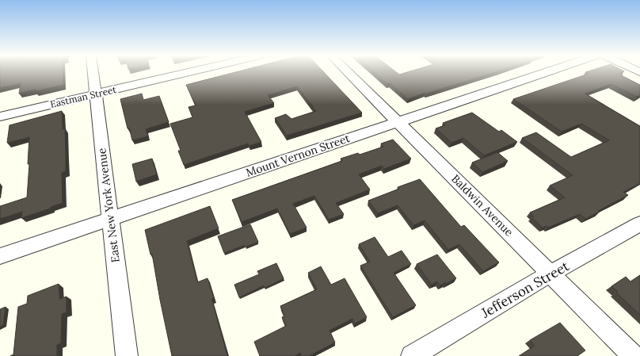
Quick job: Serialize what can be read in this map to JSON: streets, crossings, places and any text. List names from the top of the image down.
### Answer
{
  "streets": {
    "street": [
      "Eastman Street",
      "Mount Vernon Street",
      "East New York Avenue",
      "Baldwin Avenue",
      "Jefferson Street"
    ]
  },
  "crossings": [
    ["Eastman Street", "East New York Avenue"],
    ["Mount Vernon Street", "East New York Avenue"],
    ["Mount Vernon Street", "Baldwin Avenue"],
    ["Baldwin Avenue", "Jefferson Street"]
  ]
}
